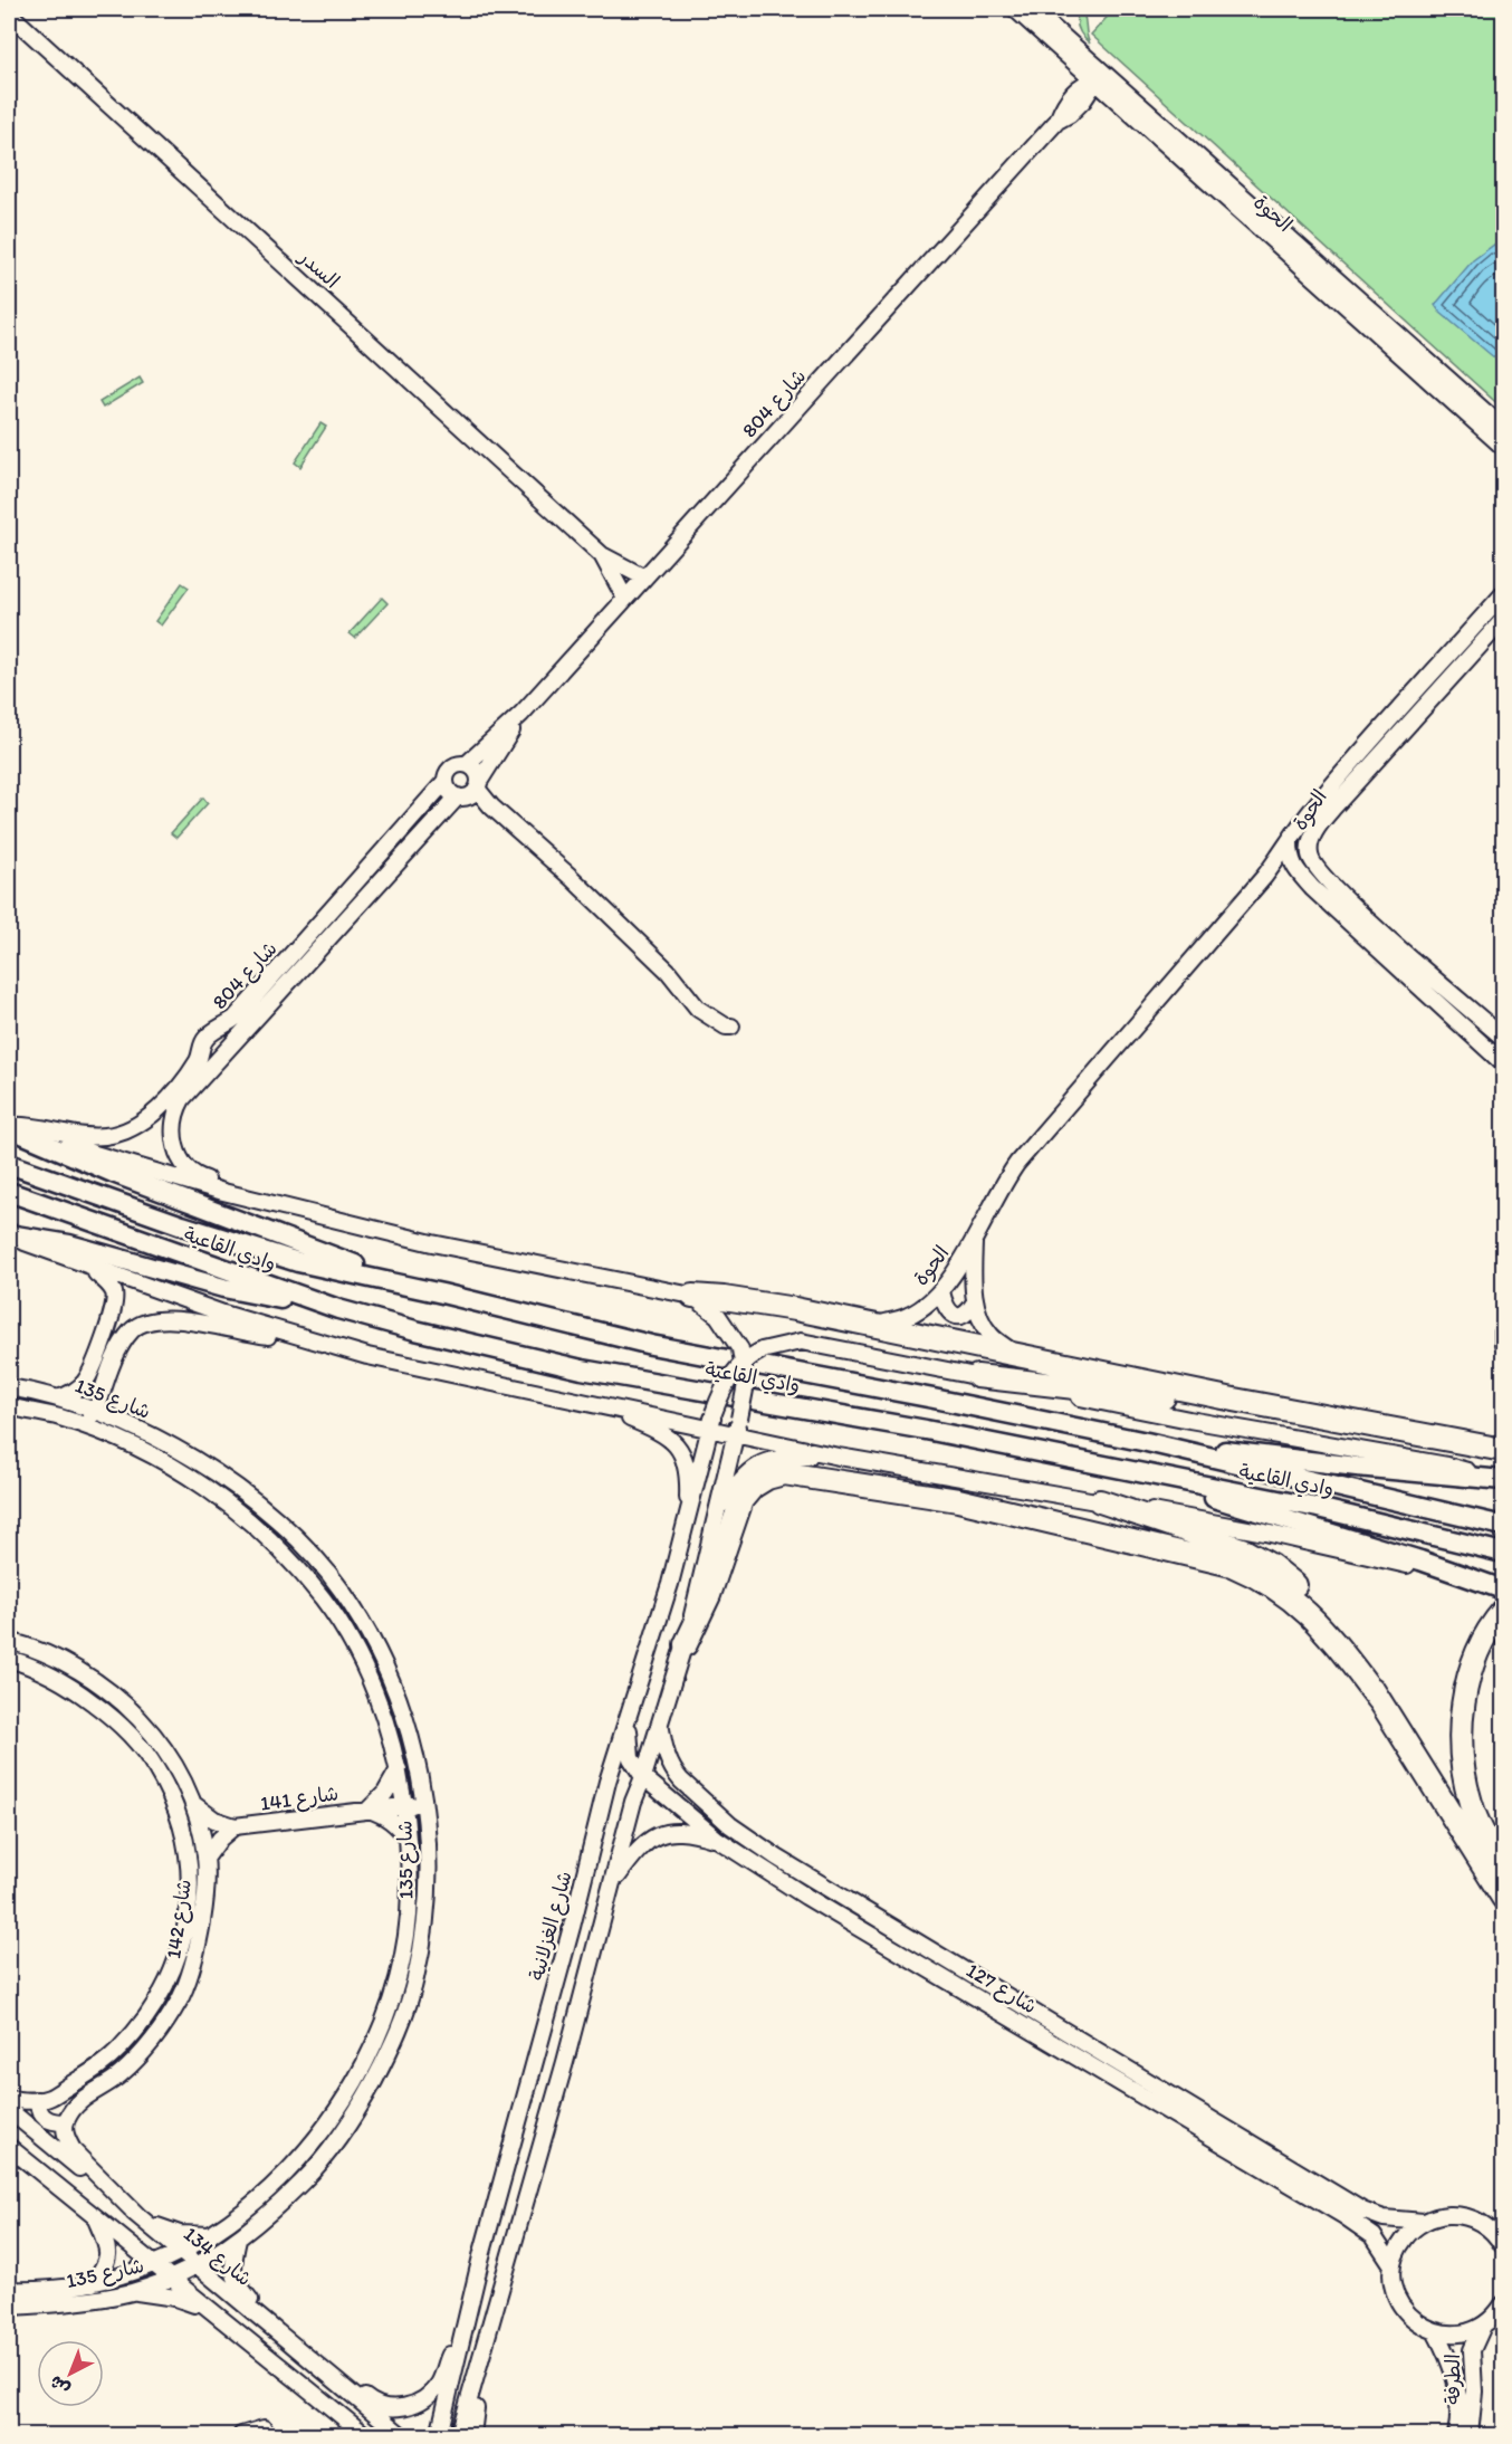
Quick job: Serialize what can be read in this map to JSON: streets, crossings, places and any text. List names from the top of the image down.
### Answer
{
  "streets": {
    "main road": ["وادي القاعية"],
    "street": [
      "الحوة",
      "السدر",
      "شارع 804",
      "شارع 135",
      "شارع 141",
      "شارع 142",
      "شارع الغزلانية",
      "شارع 127",
      "شارع 134",
      "الطرفة"
    ]
  },
  "crossings": [
    ["الحوة", "شارع 804"],
    ["شارع 135", "شارع 141"],
    ["شارع 135", "شارع 134"],
    ["شارع 141", "شارع 142"],
    ["شارع الغزلانية", "شارع 127"]
  ],
  "north": "bottom left"
}
